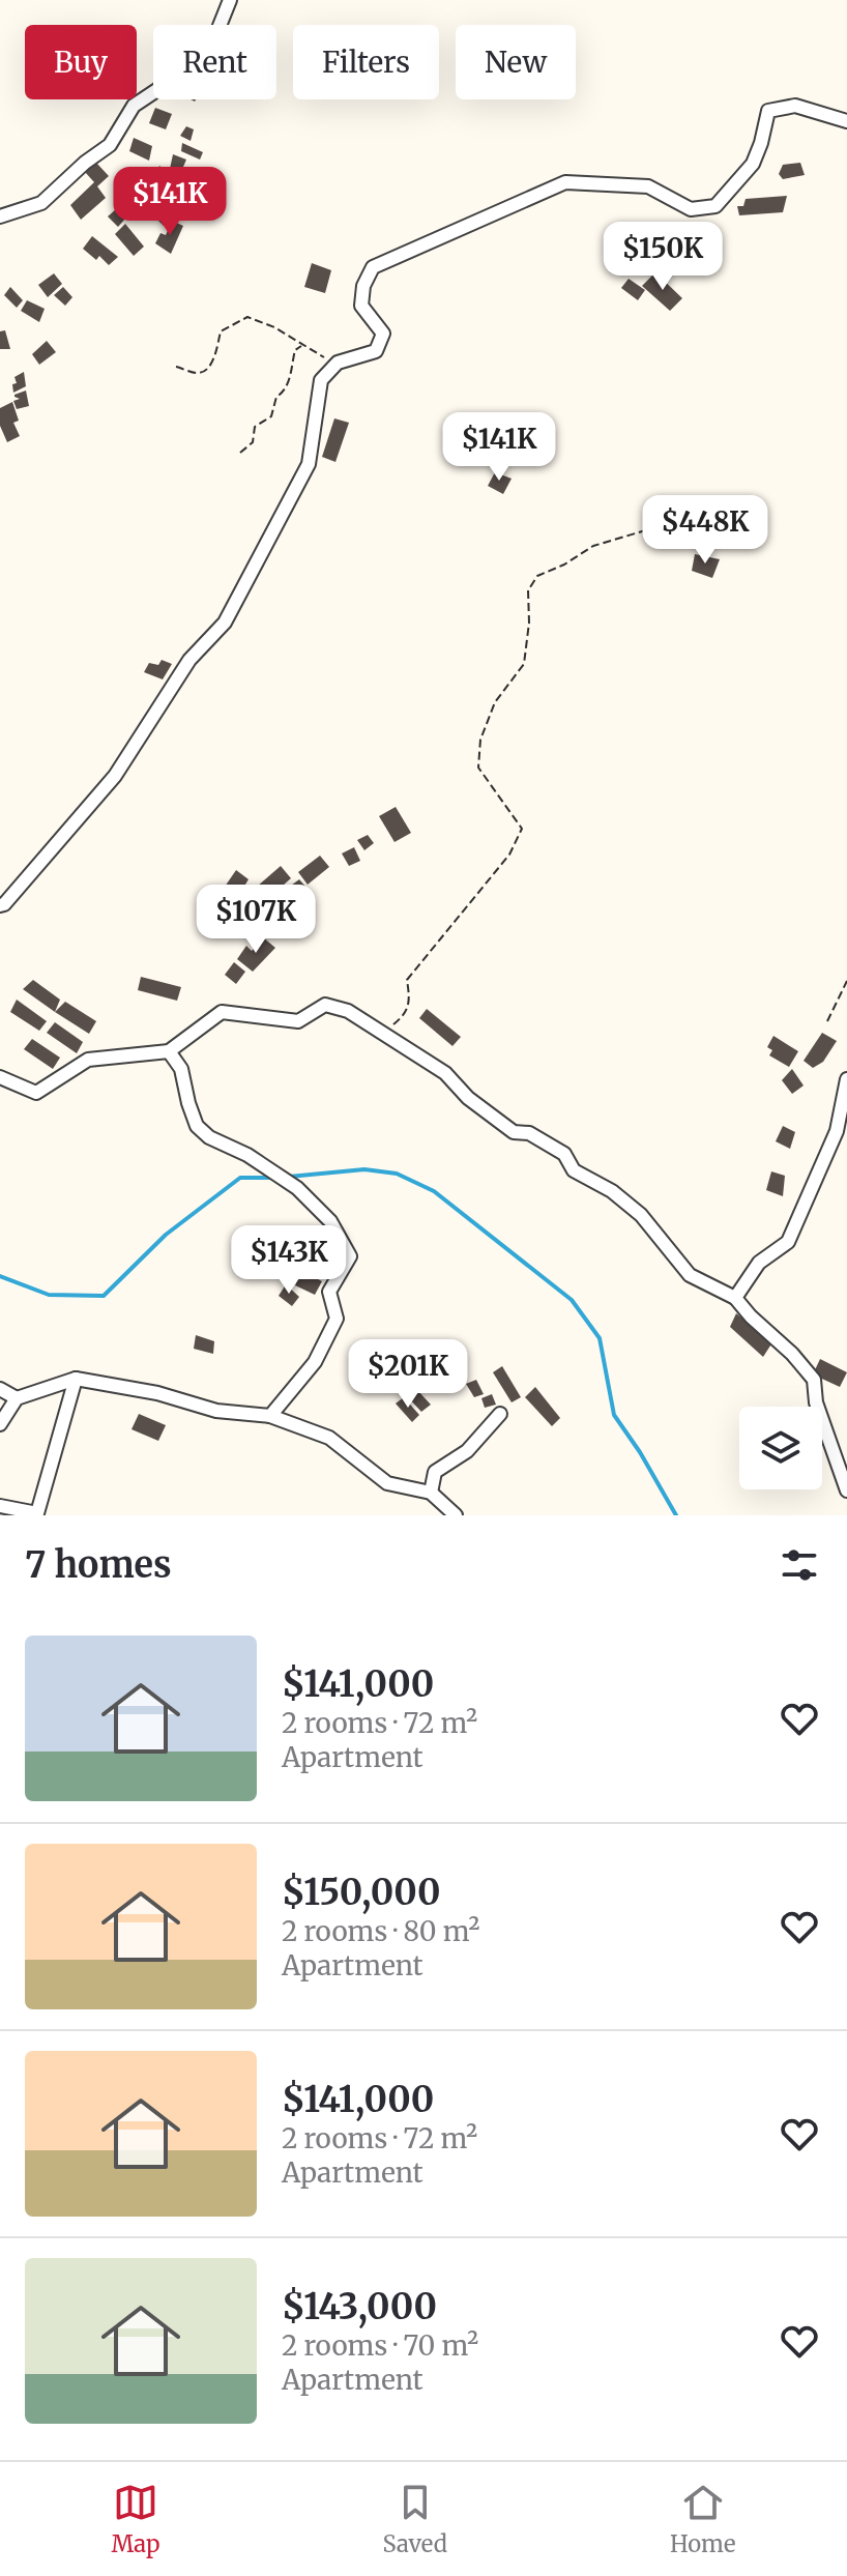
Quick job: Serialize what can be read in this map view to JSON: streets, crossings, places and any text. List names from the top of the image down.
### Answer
{
  "page": {
    "chip": [
      "Buy",
      "Rent",
      "Filters",
      "New"
    ],
    "price": [
      "$141K",
      "$150K",
      "$141K",
      "$448K",
      "$107K",
      "$143K",
      "$201K"
    ],
    "heading": "7 homes",
    "list": [
      {
        "name": "$141,000",
        "note": "2 rooms · 72 m² · Apartment"
      },
      {
        "name": "$150,000",
        "note": "2 rooms · 80 m² · Apartment"
      },
      {
        "name": "$141,000",
        "note": "2 rooms · 72 m² · Apartment"
      },
      {
        "name": "$143,000",
        "note": "2 rooms · 70 m² · Apartment"
      }
    ],
    "tabs": ["Map", "Saved", "Home"]
  }
}
